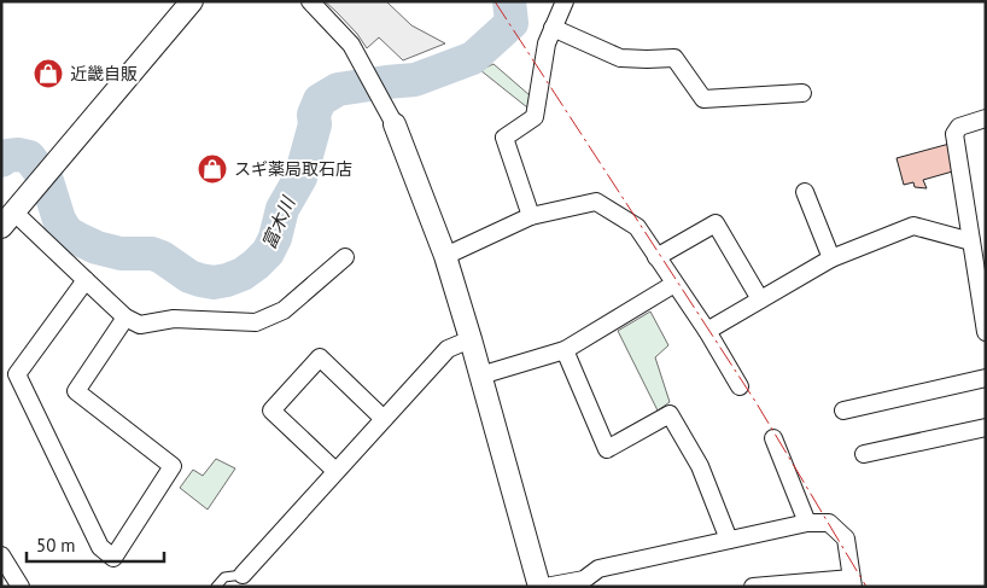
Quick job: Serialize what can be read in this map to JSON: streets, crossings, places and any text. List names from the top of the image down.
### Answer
{
  "water": ["富木川"],
  "places": {
    "shop": ["近畿自販", "スギ薬局取石店"]
  },
  "scale_bar": "50 m"
}
